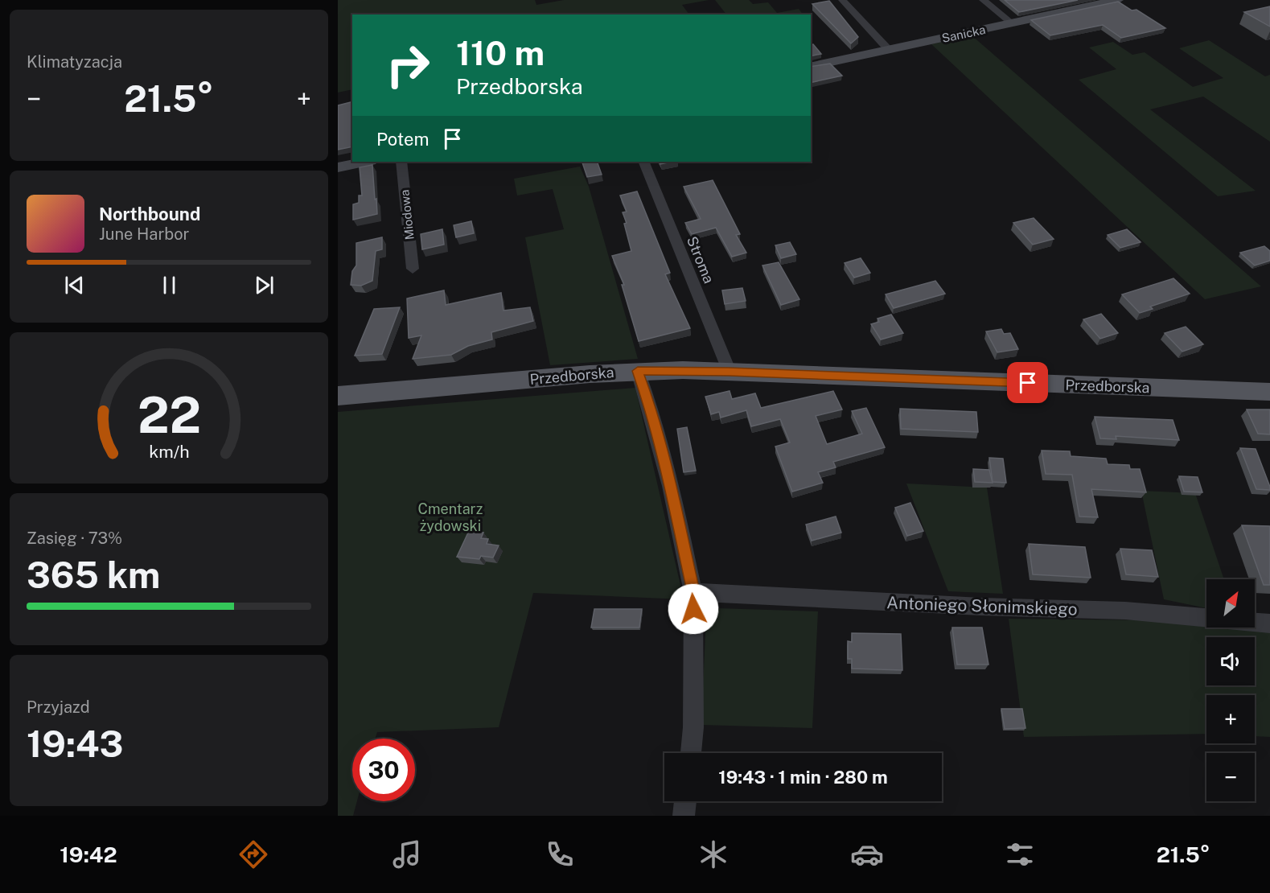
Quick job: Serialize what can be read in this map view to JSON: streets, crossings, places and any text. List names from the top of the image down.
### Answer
{
  "streets": {
    "main road": ["Przedborska"],
    "street": [
      "Sanicka",
      "Miodowa",
      "Stroma",
      "Antoniego Słonimskiego"
    ]
  },
  "crossings": [
    ["Stroma", "Przedborska"]
  ],
  "parks": ["Cmentarz żydowski"],
  "north": "top right",
  "page": {
    "tile": [
      "Klimatyzacja",
      ["Zasięg · 73%", "365 km"],
      ["Przyjazd", "19:43"]
    ],
    "turn": ["110 m", "Przedborska"],
    "heat": ["−", "21.5°", "+"],
    "then": "Potem",
    "song": ["Northbound", "June Harbor"],
    "map_buttons": ["+", "−"],
    "limit": "30",
    "trip": "19:43 · 1 min · 280 m",
    "tabs": ["19:42", "21.5°"],
    "gauge": ["22", "km/h"]
  }
}
